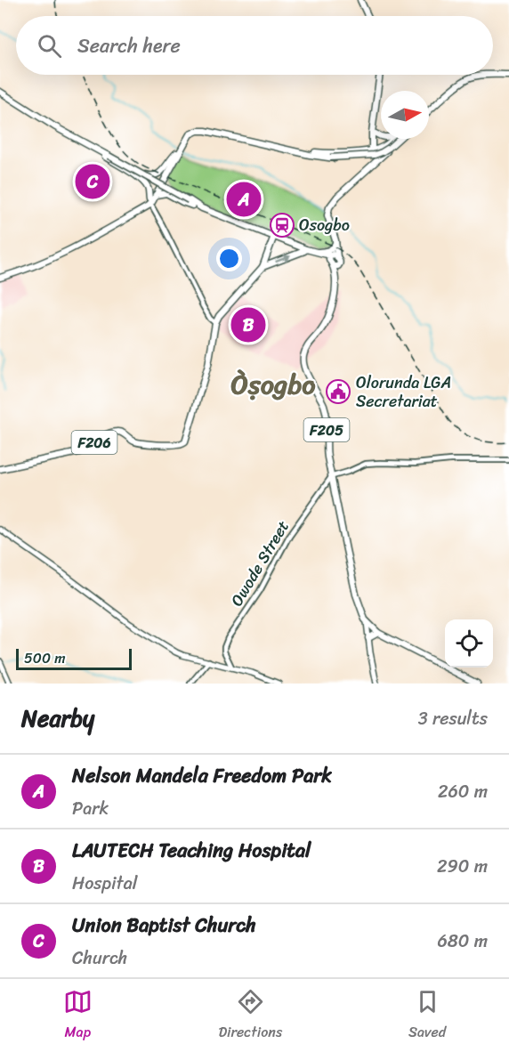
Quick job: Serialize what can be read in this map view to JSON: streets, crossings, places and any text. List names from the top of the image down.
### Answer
{
  "streets": {
    "main road": ["F205", "F206"],
    "street": ["Owode Street"]
  },
  "crossings": [
    ["F205", "Owode Street"]
  ],
  "districts": ["Òṣogbo"],
  "places": {
    "station": ["Osogbo"],
    "public building": ["Olorunda LGA Secretariat"]
  },
  "scale_bar": "500 m",
  "north": "right",
  "page": {
    "search": "Search here",
    "pins": ["C", "A", "B"],
    "scale": "500 m",
    "heading": ["Nearby", "3 results"],
    "list": [
      {
        "mark": "A",
        "name": "Nelson Mandela Freedom Park",
        "note": "Park",
        "value": "260 m"
      },
      {
        "mark": "B",
        "name": "LAUTECH Teaching Hospital",
        "note": "Hospital",
        "value": "290 m"
      },
      {
        "mark": "C",
        "name": "Union Baptist Church",
        "note": "Church",
        "value": "680 m"
      }
    ],
    "nav": ["Map", "Directions", "Saved"]
  }
}
